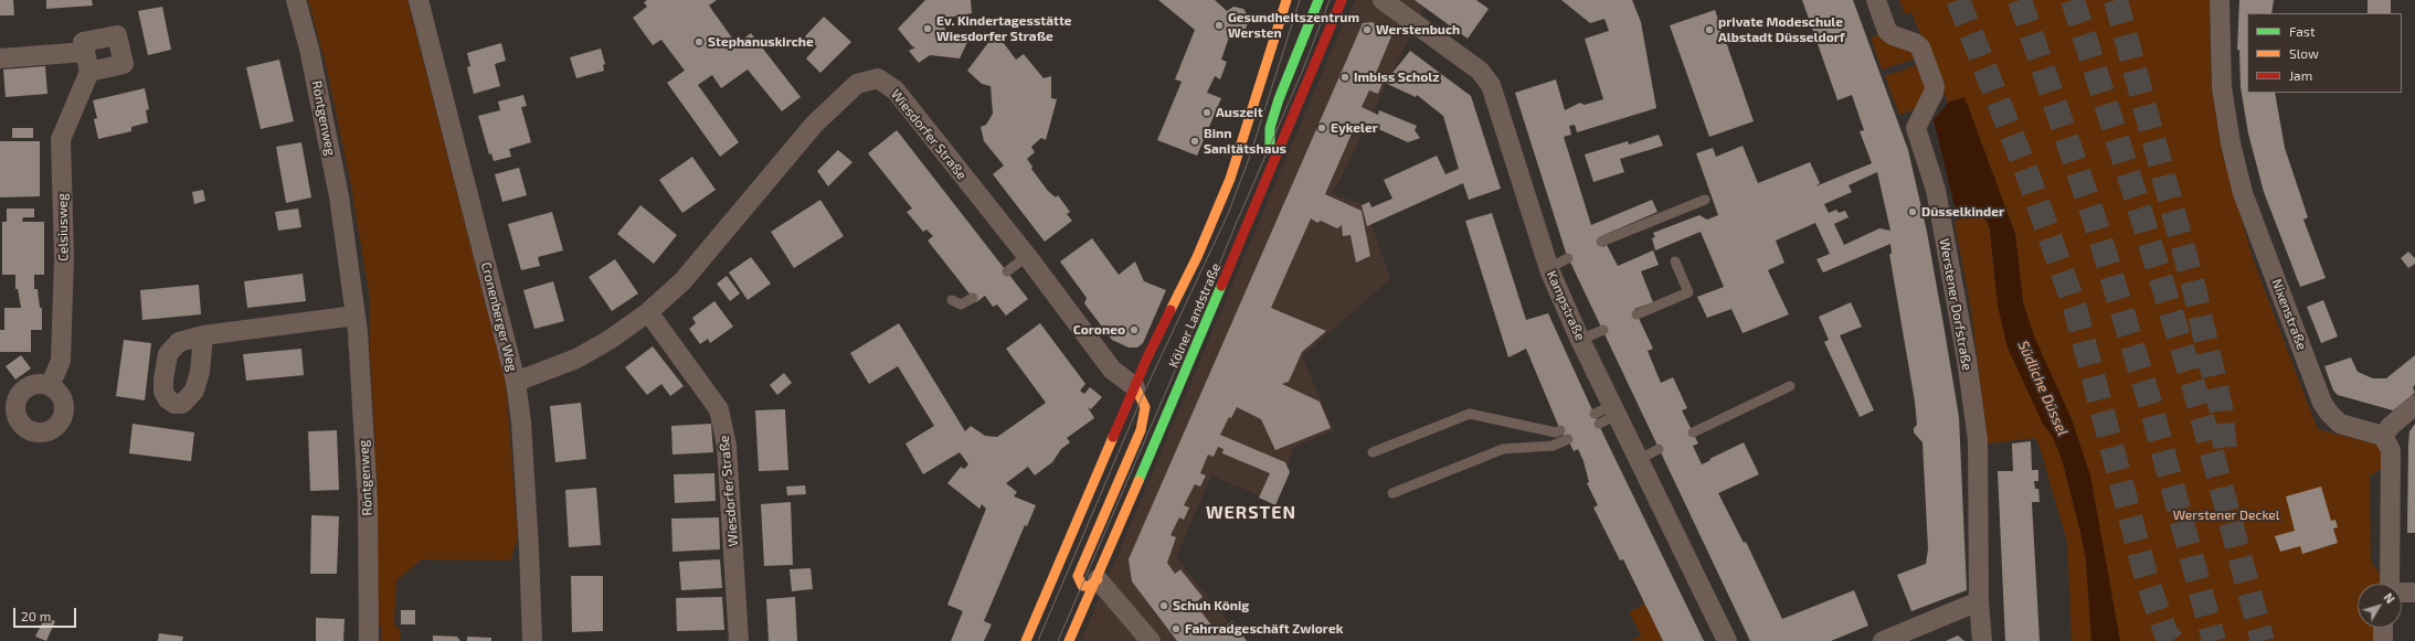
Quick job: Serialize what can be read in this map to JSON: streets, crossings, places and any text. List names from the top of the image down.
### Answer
{
  "streets": {
    "main road": ["Kölner Landstraße"],
    "street": [
      "Röntgenweg",
      "Wiesdorfer Straße",
      "Celsiusweg",
      "Werstener Dorfstraße",
      "Kampstraße",
      "Nixenstraße",
      "Cronenberger Weg"
    ]
  },
  "crossings": [
    ["Wiesdorfer Straße", "Kölner Landstraße"],
    ["Wiesdorfer Straße", "Cronenberger Weg"]
  ],
  "districts": ["WERSTEN"],
  "water": ["Südliche Düssel"],
  "parks": ["Werstener Deckel"],
  "places": [
    "Gesundheitszentrum Wersten",
    "Ev. Kindertagesstätte Wiesdorfer Straße",
    "Werstenbuch",
    "private Modeschule Albstadt Düsseldorf",
    "Stephanuskirche",
    "Imbiss Scholz",
    "Auszeit",
    "Eykeler",
    "Binn Sanitätshaus",
    "Düsselkinder",
    "Coroneo",
    "Schuh König",
    "Fahrradgeschäft Zwiorek"
  ],
  "legend": ["Fast", "Slow", "Jam"],
  "scale_bar": "20 m",
  "north": "top right"
}
